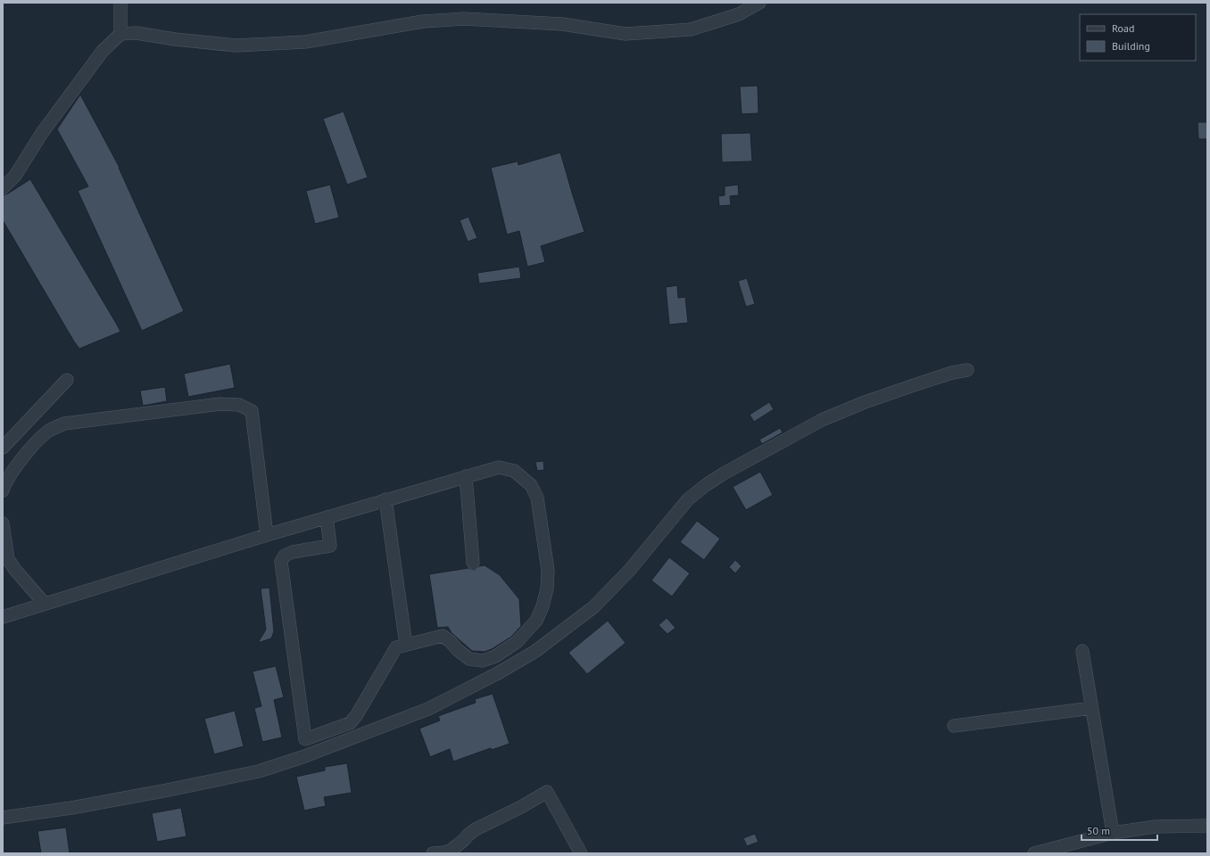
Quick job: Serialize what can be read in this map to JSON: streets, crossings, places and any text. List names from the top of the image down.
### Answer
{
  "legend": ["Road", "Building"],
  "scale_bar": "50 m"
}
